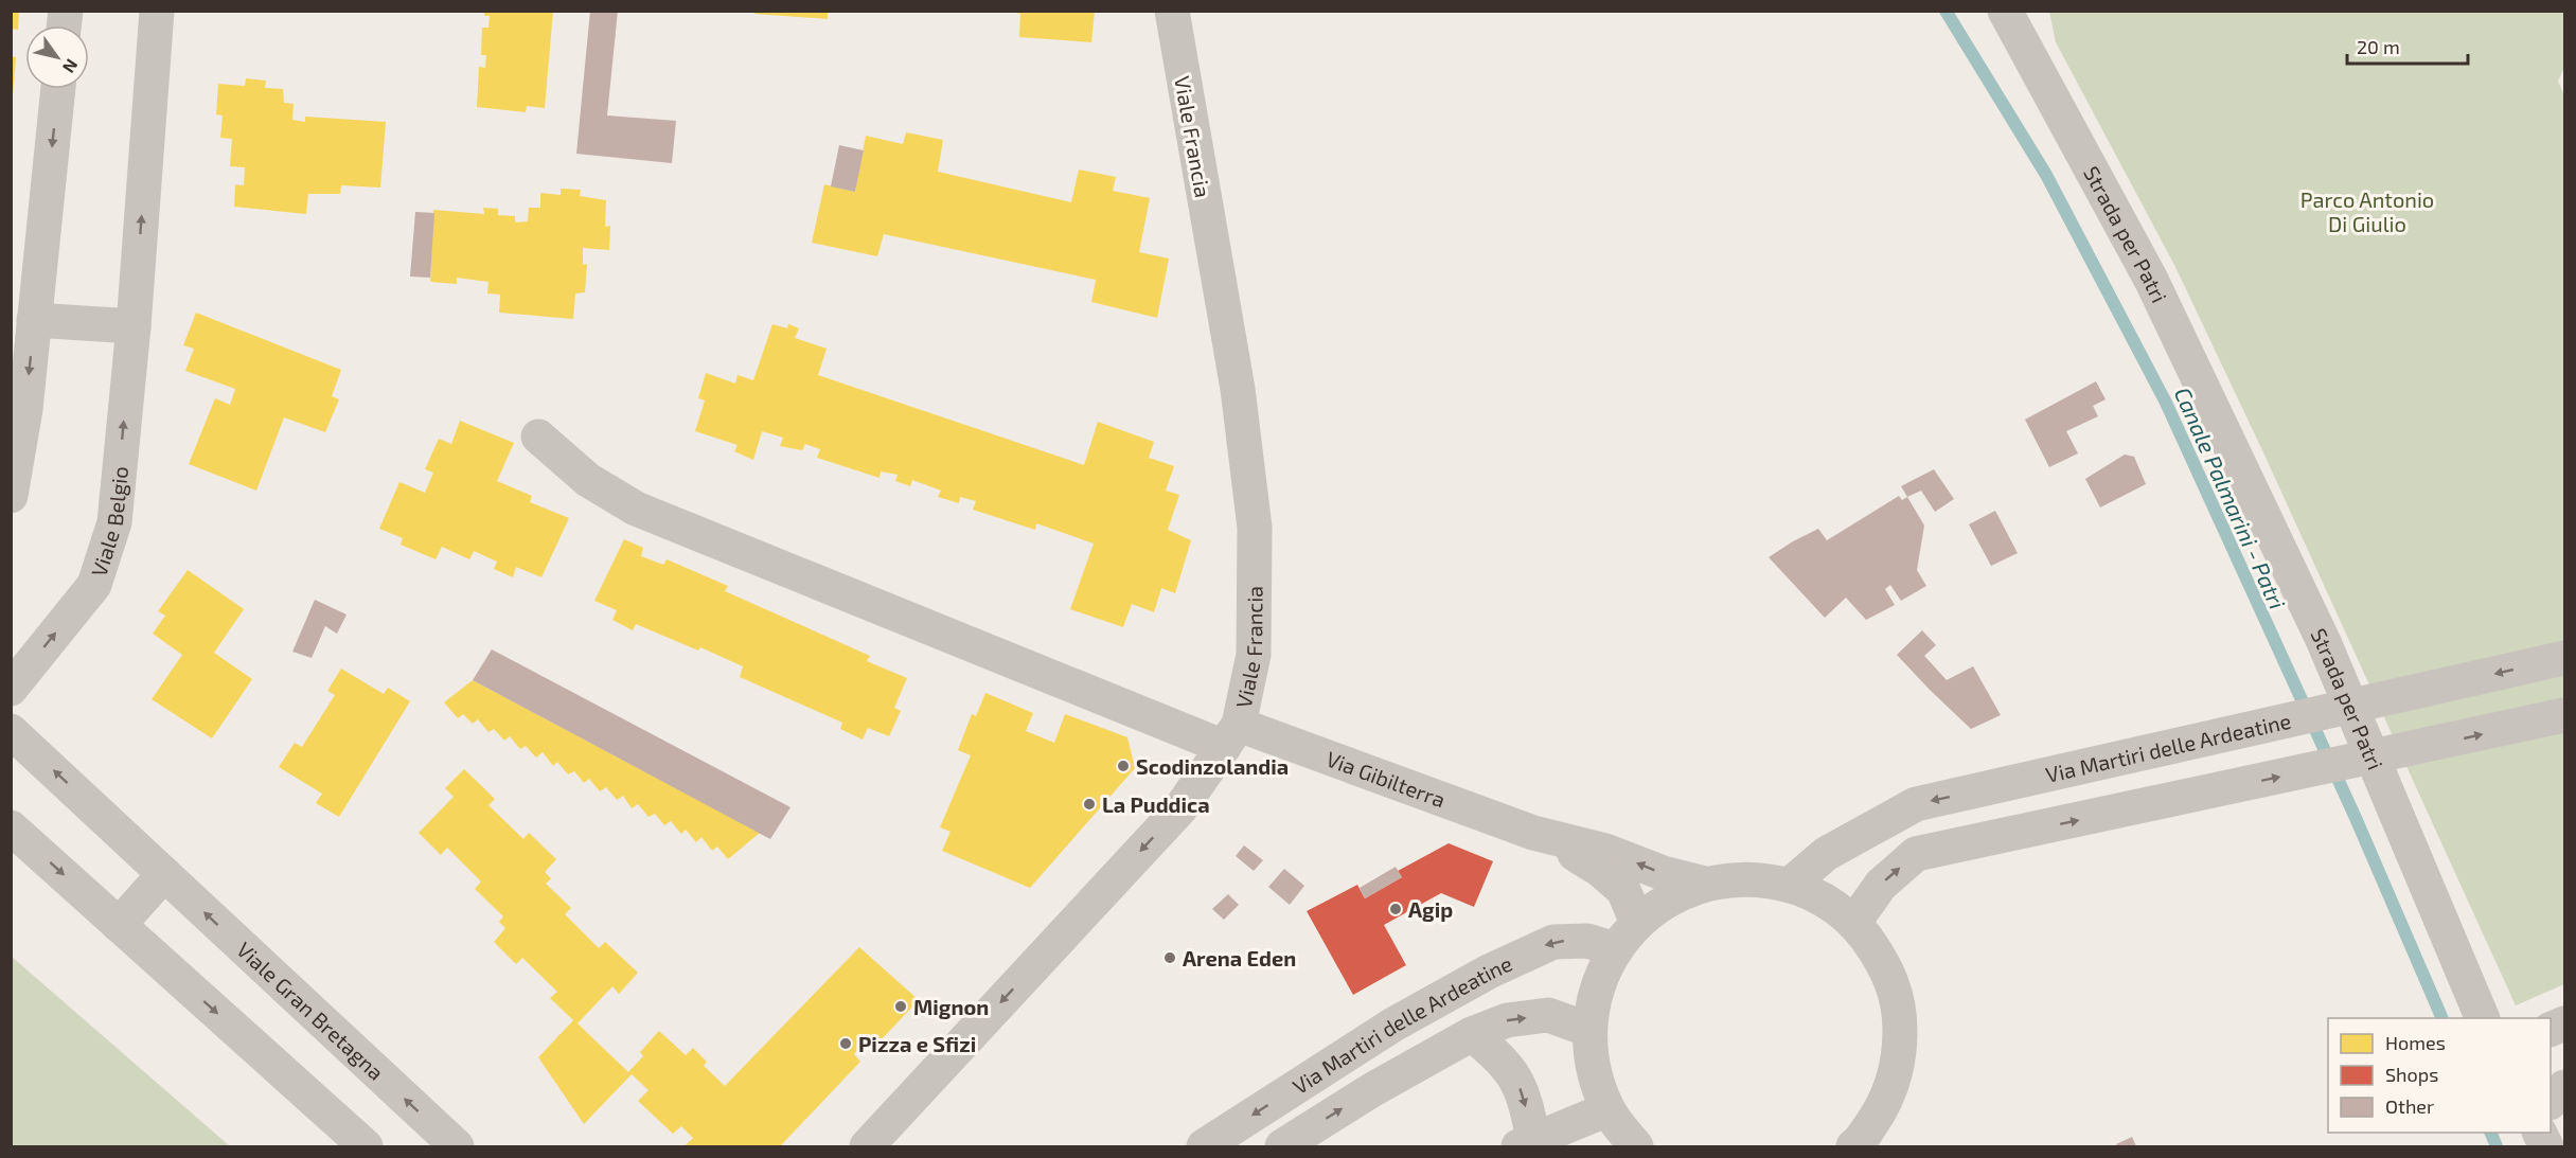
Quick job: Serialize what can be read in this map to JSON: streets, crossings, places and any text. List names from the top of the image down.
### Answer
{
  "streets": {
    "street": [
      "Viale Francia",
      "Strada per Patri",
      "Viale Belgio",
      "Via Martiri delle Ardeatine",
      "Via Gibilterra",
      "Viale Gran Bretagna"
    ]
  },
  "crossings": [
    ["Viale Francia", "Via Gibilterra"]
  ],
  "one_way": ["Viale Francia"],
  "water": ["Canale Palmarini - Patri"],
  "parks": ["Parco Antonio Di Giulio"],
  "places": [
    "Scodinzolandia",
    "La Puddica",
    "Agip",
    "Arena Eden",
    "Mignon",
    "Pizza e Sfizi"
  ],
  "legend": ["Homes", "Shops", "Other"],
  "scale_bar": "20 m",
  "north": "bottom right"
}
